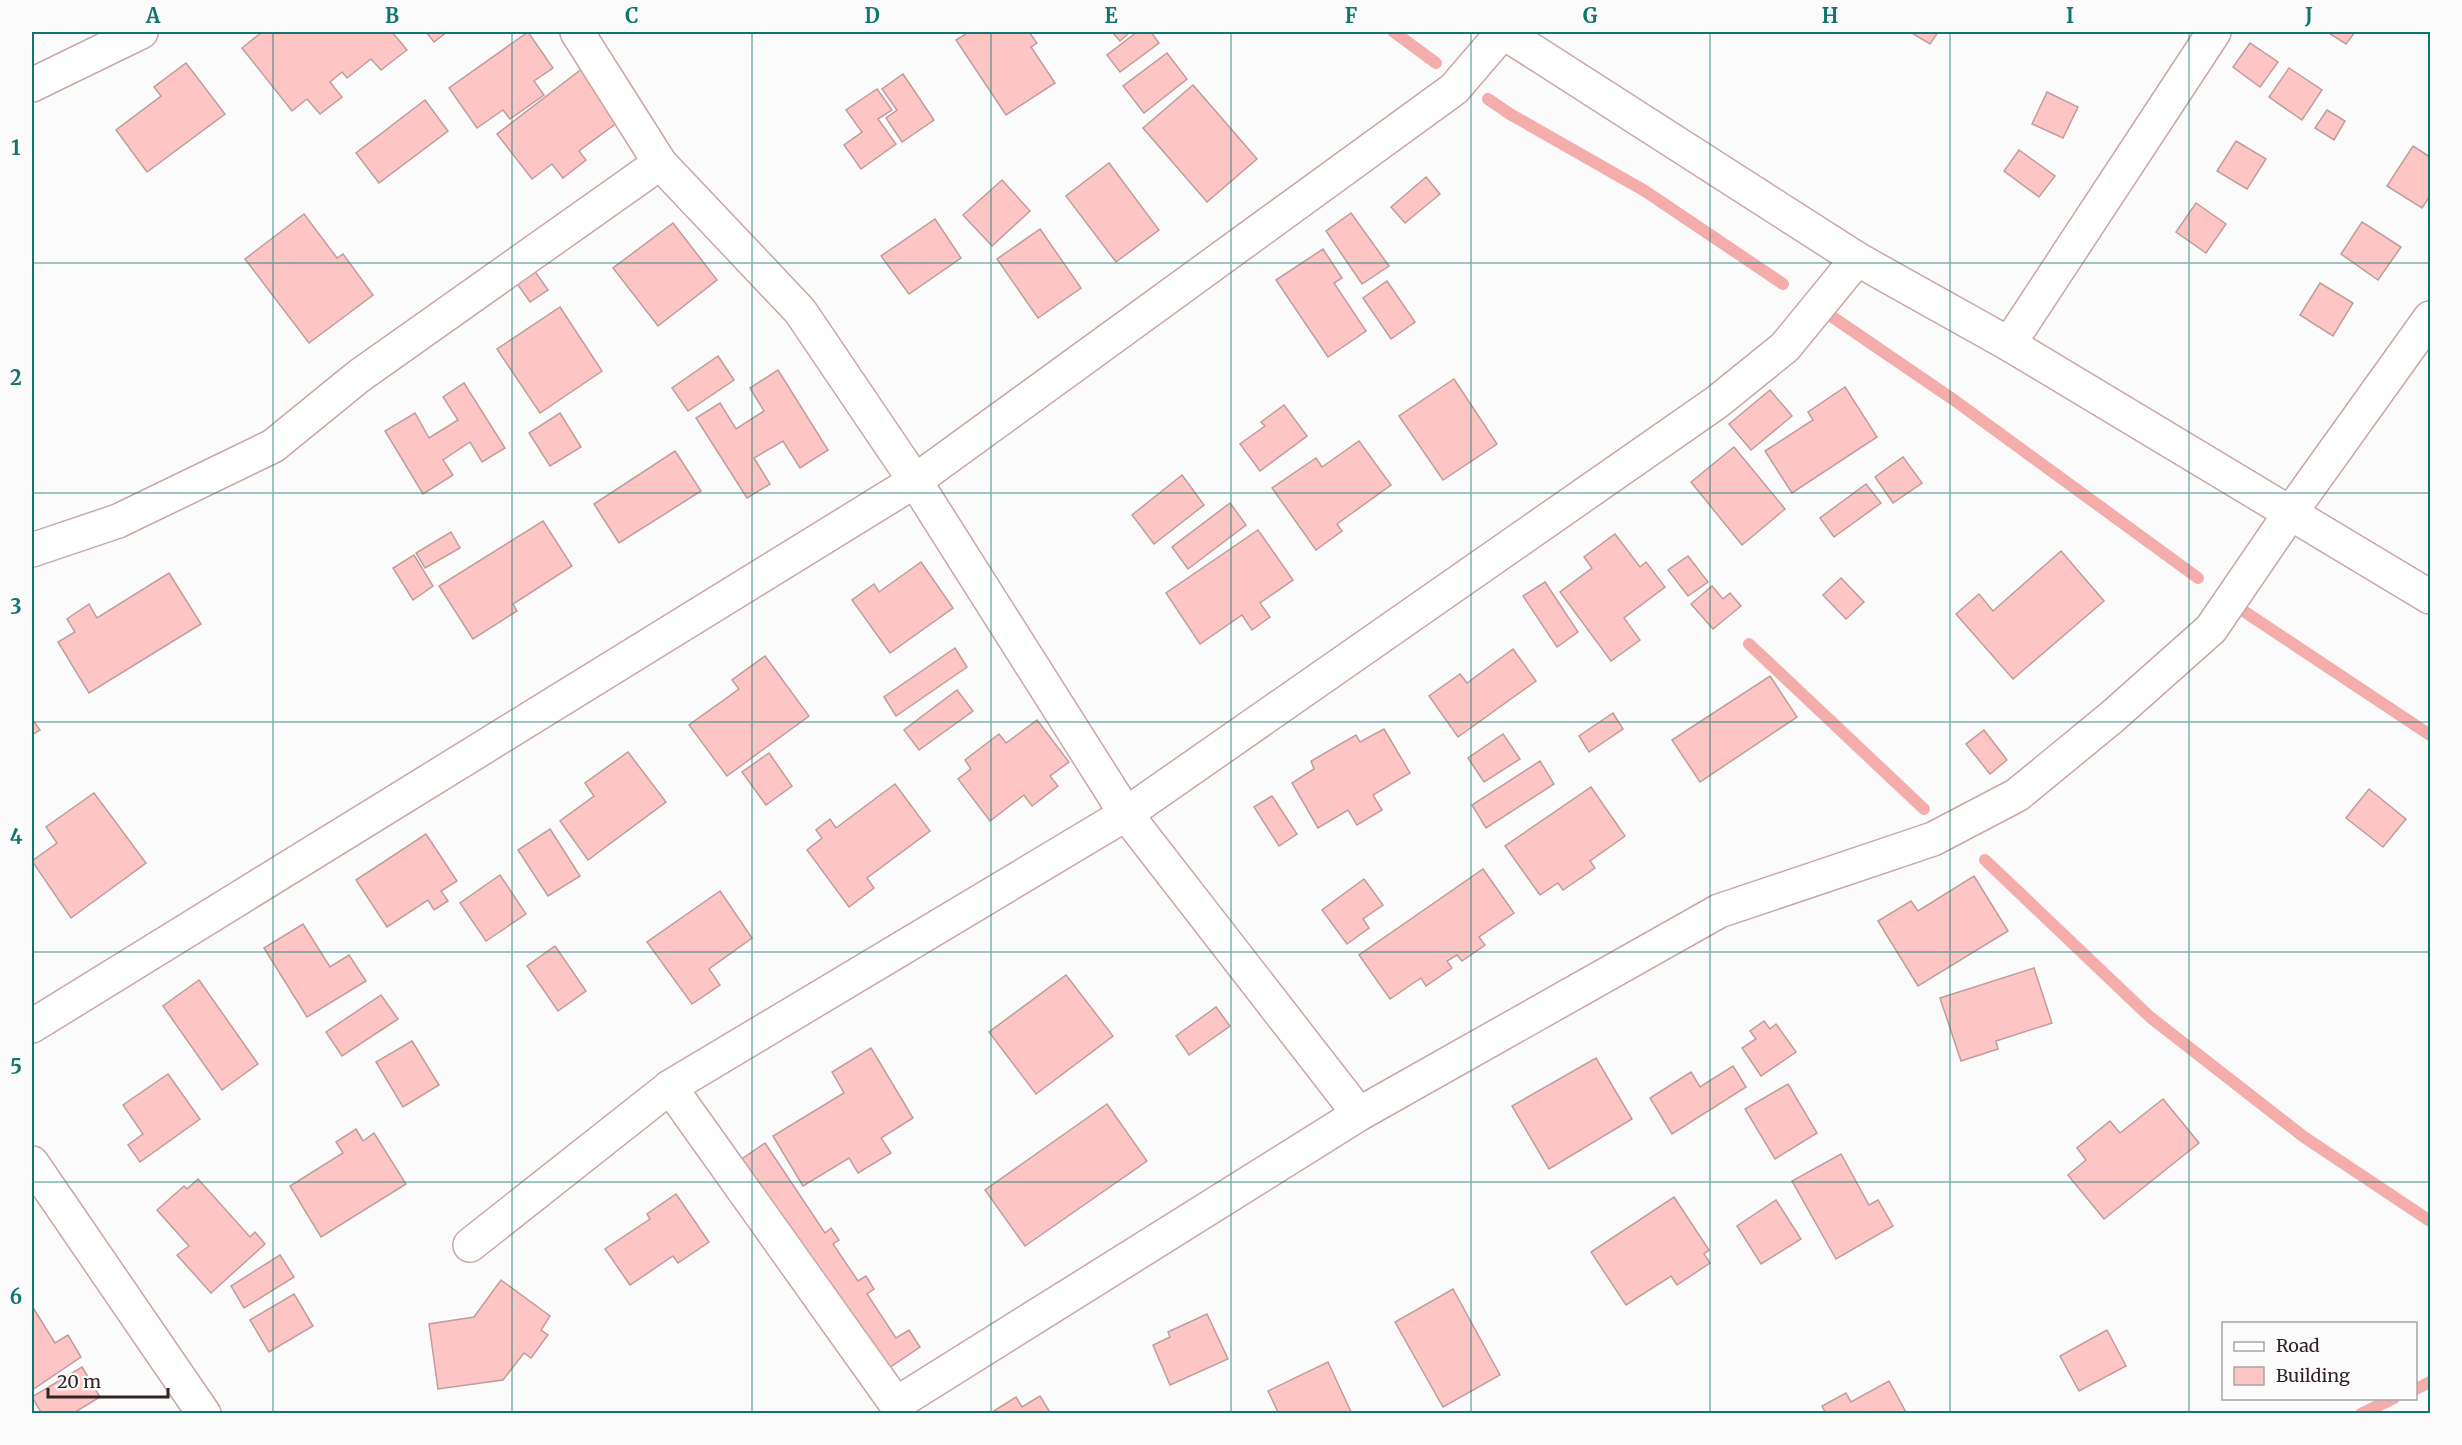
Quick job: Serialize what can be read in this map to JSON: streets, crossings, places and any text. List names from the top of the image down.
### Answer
{
  "legend": ["Road", "Building"],
  "scale_bar": "20 m",
  "grid": {
    "columns": [
      "A",
      "B",
      "C",
      "D",
      "E",
      "F",
      "G",
      "H",
      "I",
      "J"
    ],
    "rows": [
      "1",
      "2",
      "3",
      "4",
      "5",
      "6"
    ]
  }
}
